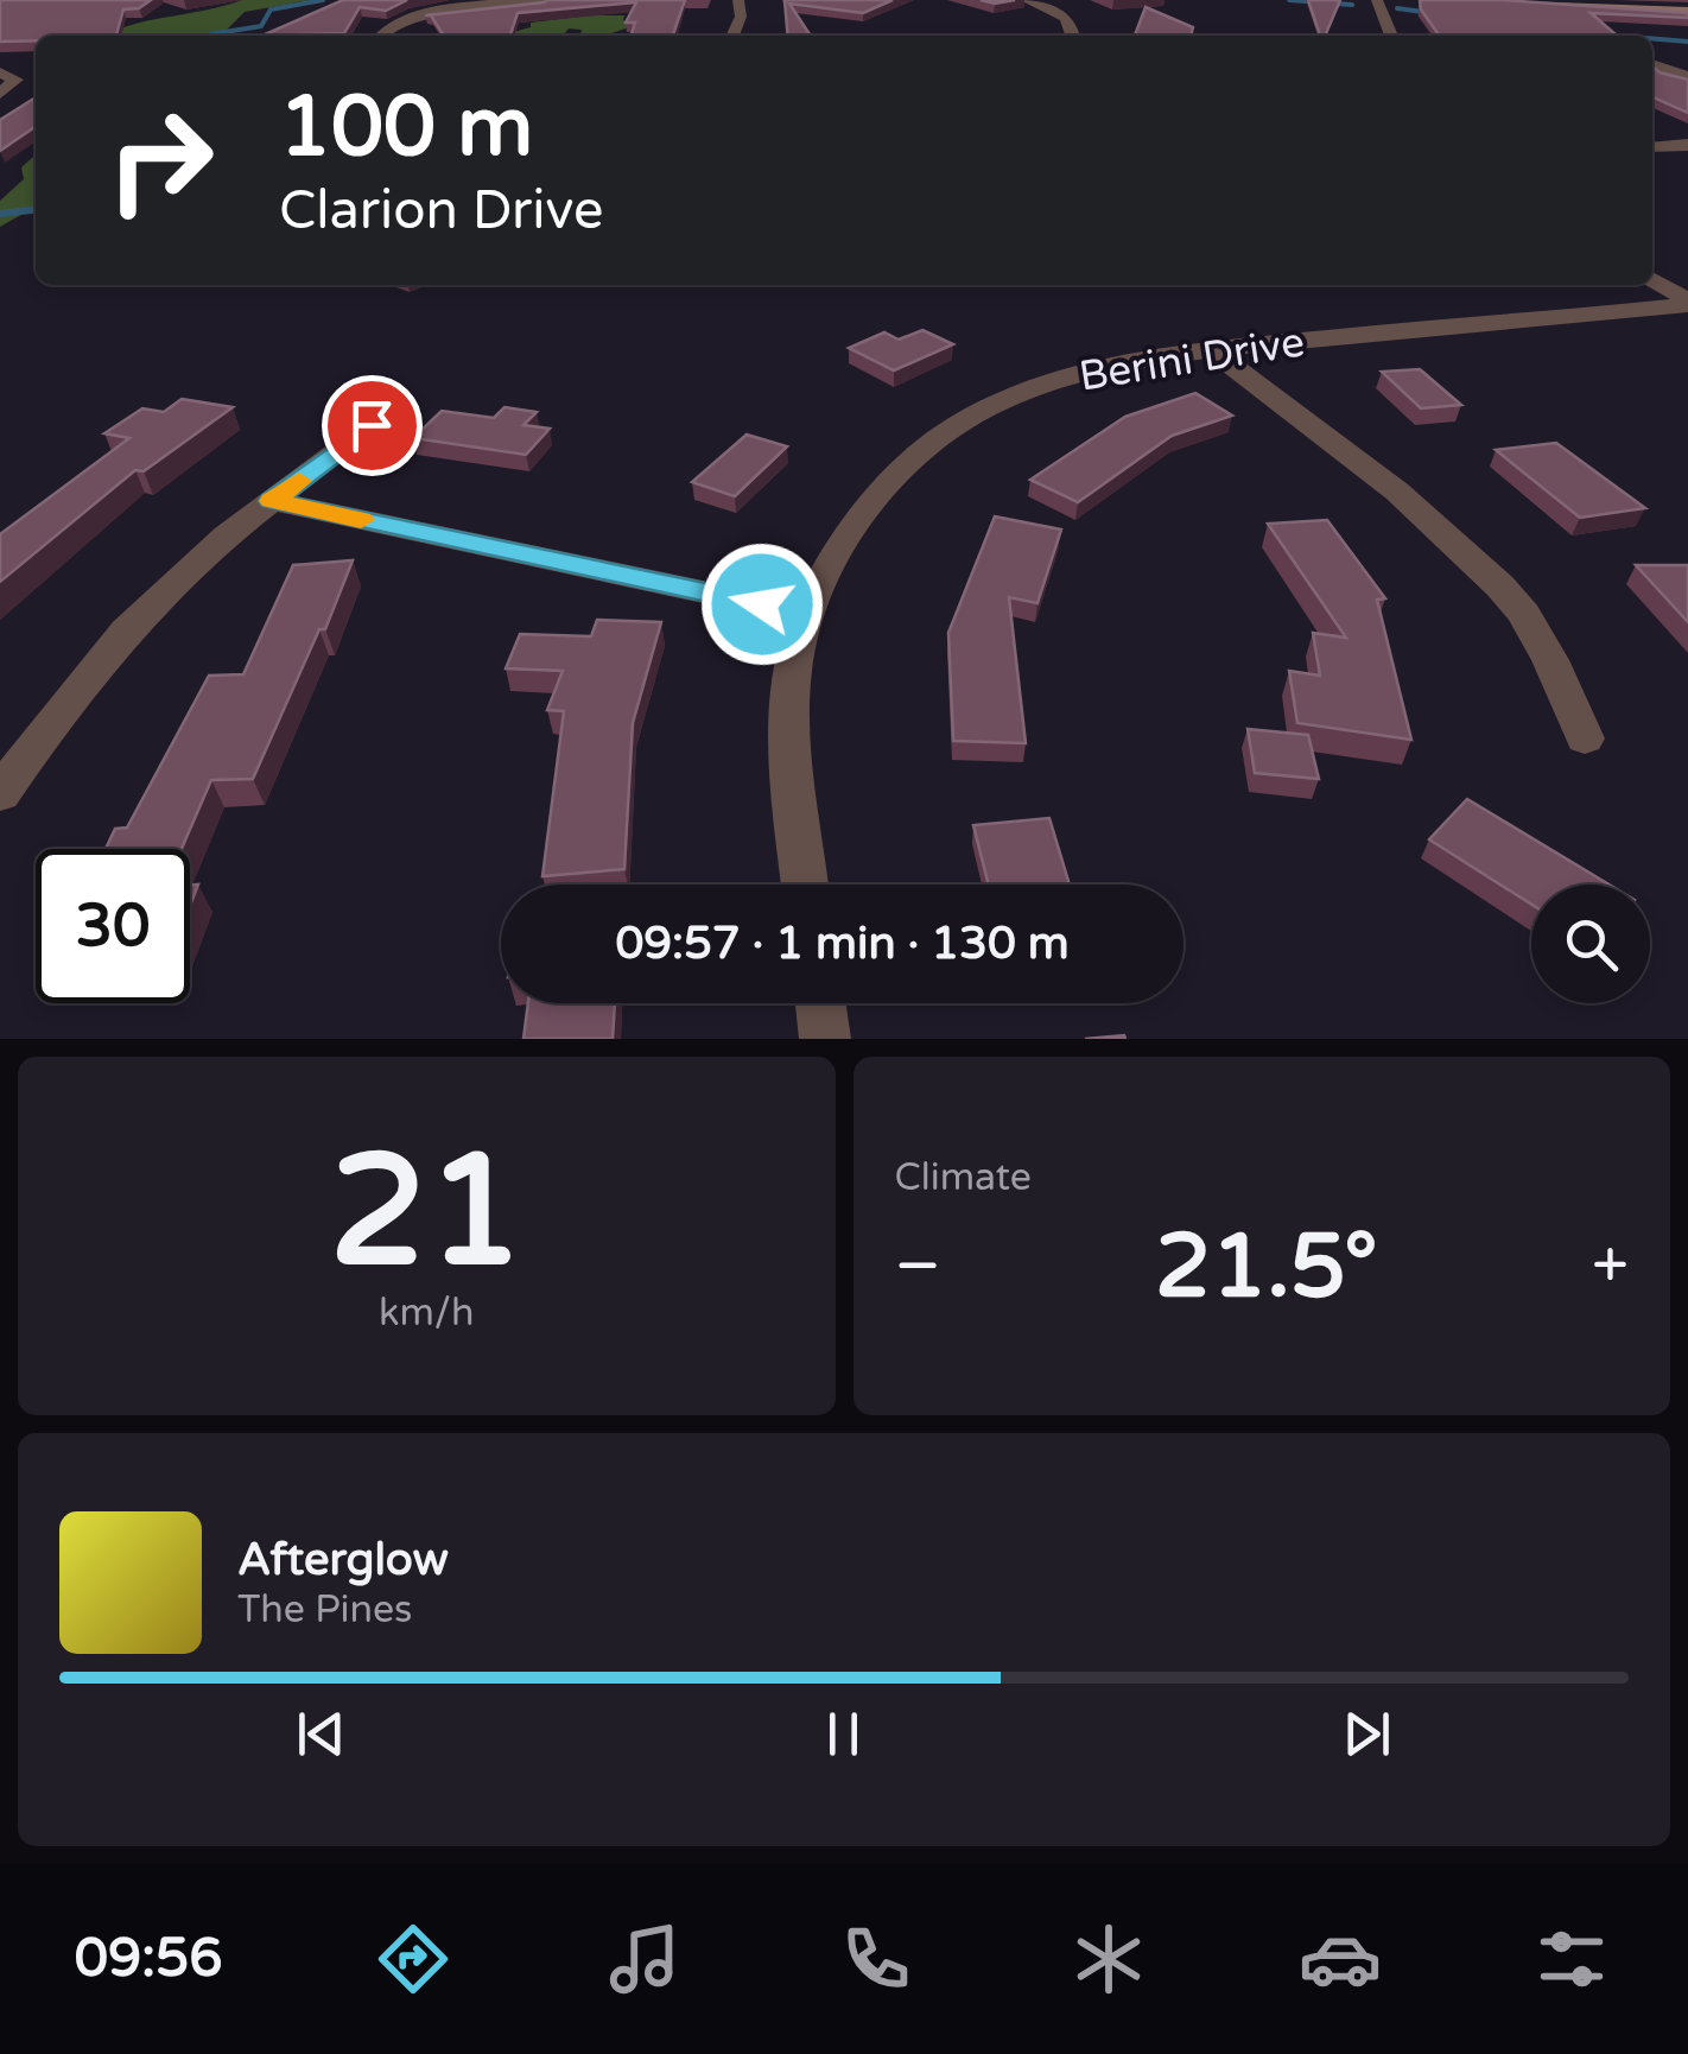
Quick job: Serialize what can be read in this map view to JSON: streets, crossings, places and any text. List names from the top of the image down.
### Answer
{
  "streets": {
    "street": ["Berini Drive"]
  },
  "page": {
    "turn": ["100 m", "Clarion Drive"],
    "limit": "30",
    "trip": "09:57 · 1 min · 130 m",
    "tile": [
      ["21", "km/h"],
      "Climate"
    ],
    "heat": ["−", "21.5°", "+"],
    "song": ["Afterglow", "The Pines"],
    "tabs": "09:56"
  }
}
